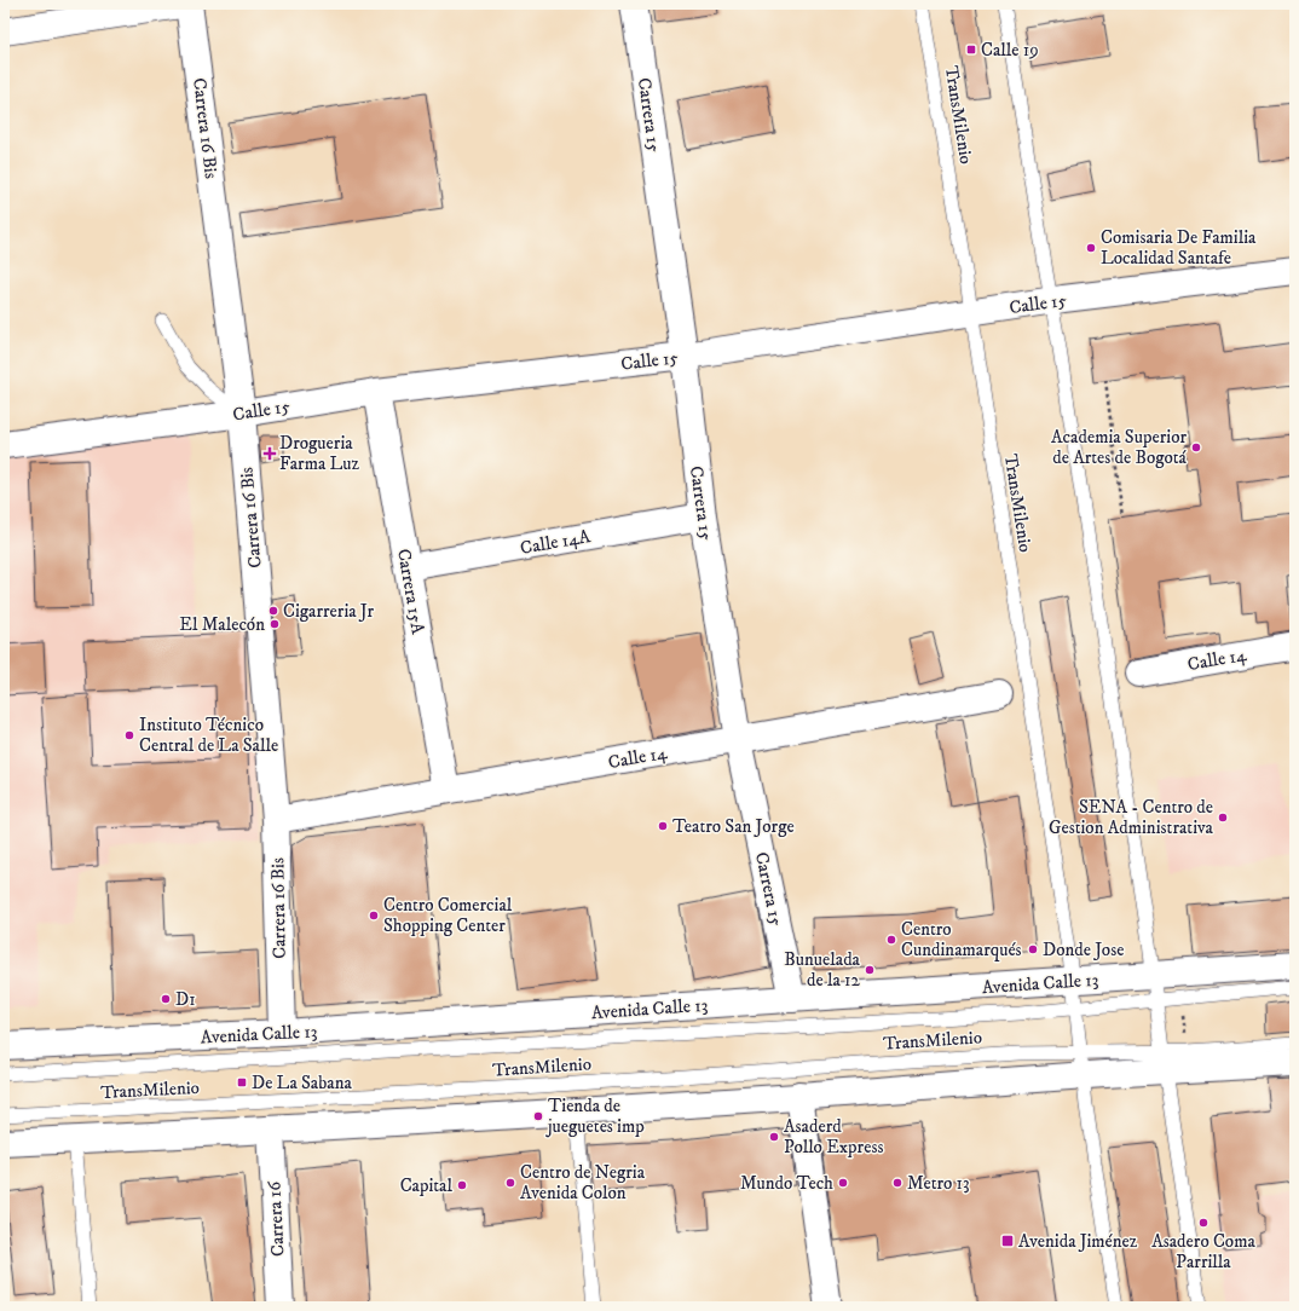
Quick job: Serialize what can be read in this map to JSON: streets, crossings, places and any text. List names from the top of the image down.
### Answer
{
  "streets": {
    "street": [
      "Carrera 15",
      "Carrera 16 Bis",
      "Calle 15",
      "Calle 14A",
      "Carrera 15A",
      "Calle 14",
      "Avenida Calle 13",
      "Carrera 16"
    ],
    "lane": ["TransMilenio"]
  },
  "crossings": [
    ["Carrera 15", "Calle 15"],
    ["Carrera 15", "Calle 14A"],
    ["Carrera 15", "Calle 14"],
    ["Carrera 15", "Avenida Calle 13"],
    ["TransMilenio", "Calle 15"],
    ["TransMilenio", "Avenida Calle 13"],
    ["Carrera 16 Bis", "Calle 15"],
    ["Carrera 16 Bis", "Calle 14"],
    ["Carrera 16 Bis", "Avenida Calle 13"],
    ["Calle 15", "Carrera 15A"],
    ["Calle 14A", "Carrera 15A"],
    ["Carrera 15A", "Calle 14"]
  ],
  "places": {
    "transit": ["Calle 19", "De La Sabana", "Avenida Jiménez"],
    "other": [
      "Comisaria De Familia Localidad Santafe",
      "Academia Superior de Artes de Bogotá",
      "Cigarreria Jr",
      "El Malecón",
      "Instituto Técnico Central de La Salle",
      "SENA - Centro de Gestion Administrativa",
      "Teatro San Jorge",
      "Centro Comercial Shopping Center",
      "Centro Cundinamarqués",
      "Donde Jose",
      "Bunuelada de la 12",
      "D1",
      "Tienda de jueguetes imp",
      "Asaderd Pollo Express",
      "Centro de Negria Avenida Colon",
      "Mundo Tech",
      "Metro 13",
      "Capital",
      "Asadero Coma Parrilla"
    ],
    "health": ["Drogueria Farma Luz"]
  }
}
